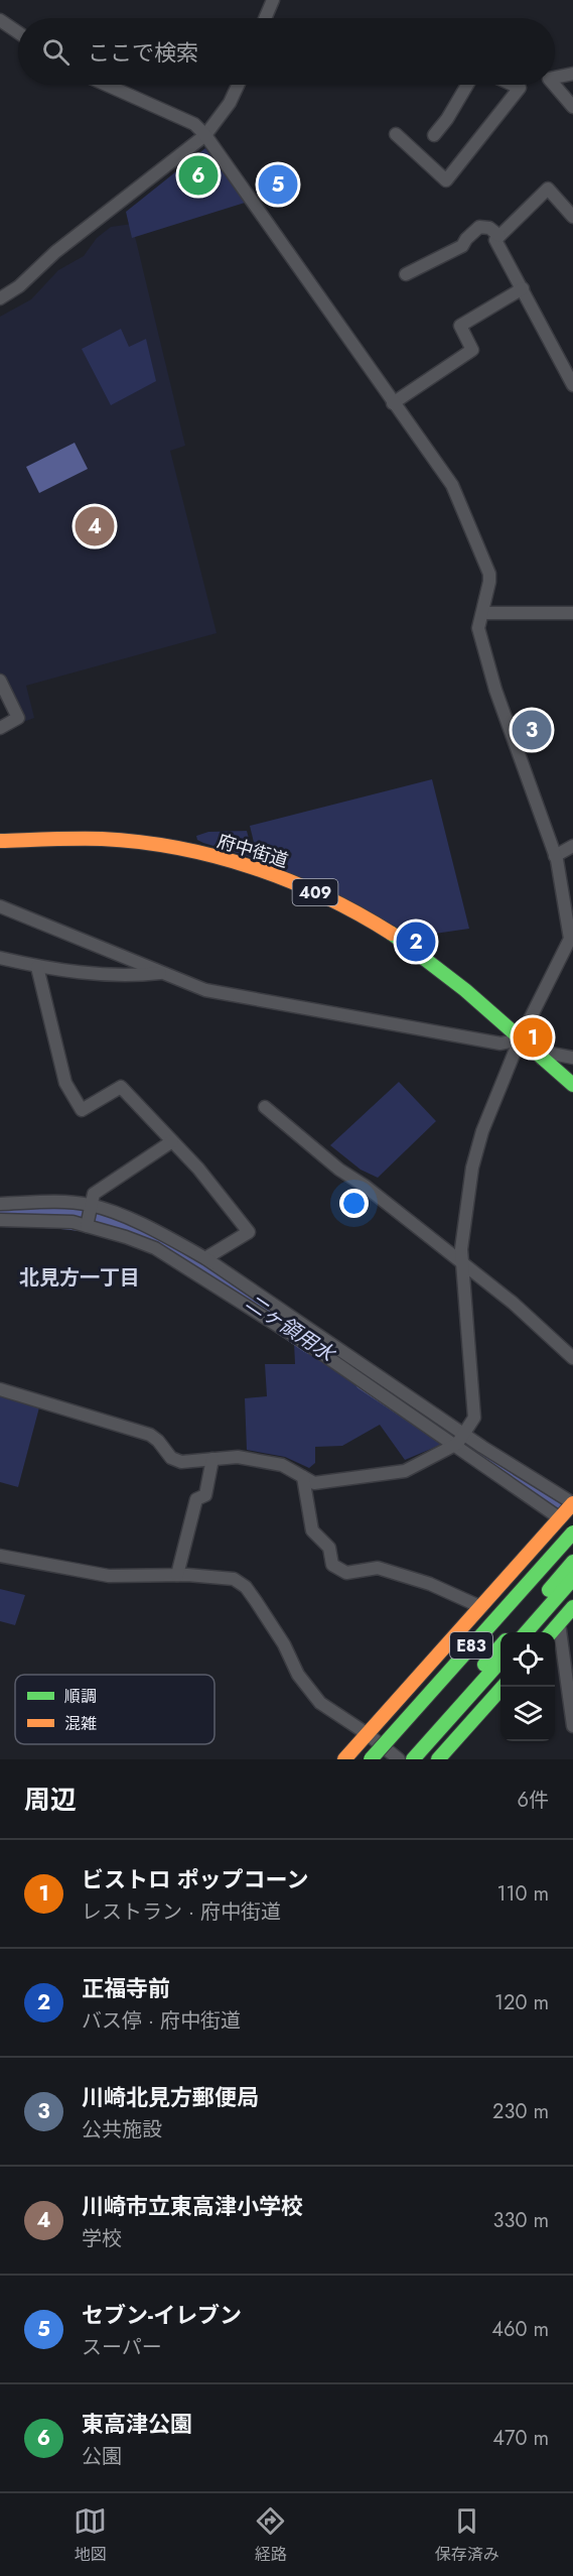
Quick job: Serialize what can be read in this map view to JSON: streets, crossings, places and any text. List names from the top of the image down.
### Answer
{
  "streets": {
    "main road": ["府中街道", "409", "E83"]
  },
  "districts": ["北見方一丁目"],
  "water": ["二ヶ領用水"],
  "legend": ["順調", "混雑"],
  "page": {
    "search": "ここで検索",
    "pins": [
      "6",
      "5",
      "4",
      "3",
      "2",
      "1"
    ],
    "heading": ["周辺", "6件"],
    "list": [
      {
        "mark": "1",
        "name": "ビストロ ポップコーン",
        "note": "レストラン · 府中街道",
        "value": "110 m"
      },
      {
        "mark": "2",
        "name": "正福寺前",
        "note": "バス停 · 府中街道",
        "value": "120 m"
      },
      {
        "mark": "3",
        "name": "川崎北見方郵便局",
        "note": "公共施設",
        "value": "230 m"
      },
      {
        "mark": "4",
        "name": "川崎市立東高津小学校",
        "note": "学校",
        "value": "330 m"
      },
      {
        "mark": "5",
        "name": "セブン-イレブン",
        "note": "スーパー",
        "value": "460 m"
      },
      {
        "mark": "6",
        "name": "東高津公園",
        "note": "公園",
        "value": "470 m"
      }
    ],
    "nav": ["地図", "経路", "保存済み"]
  }
}
